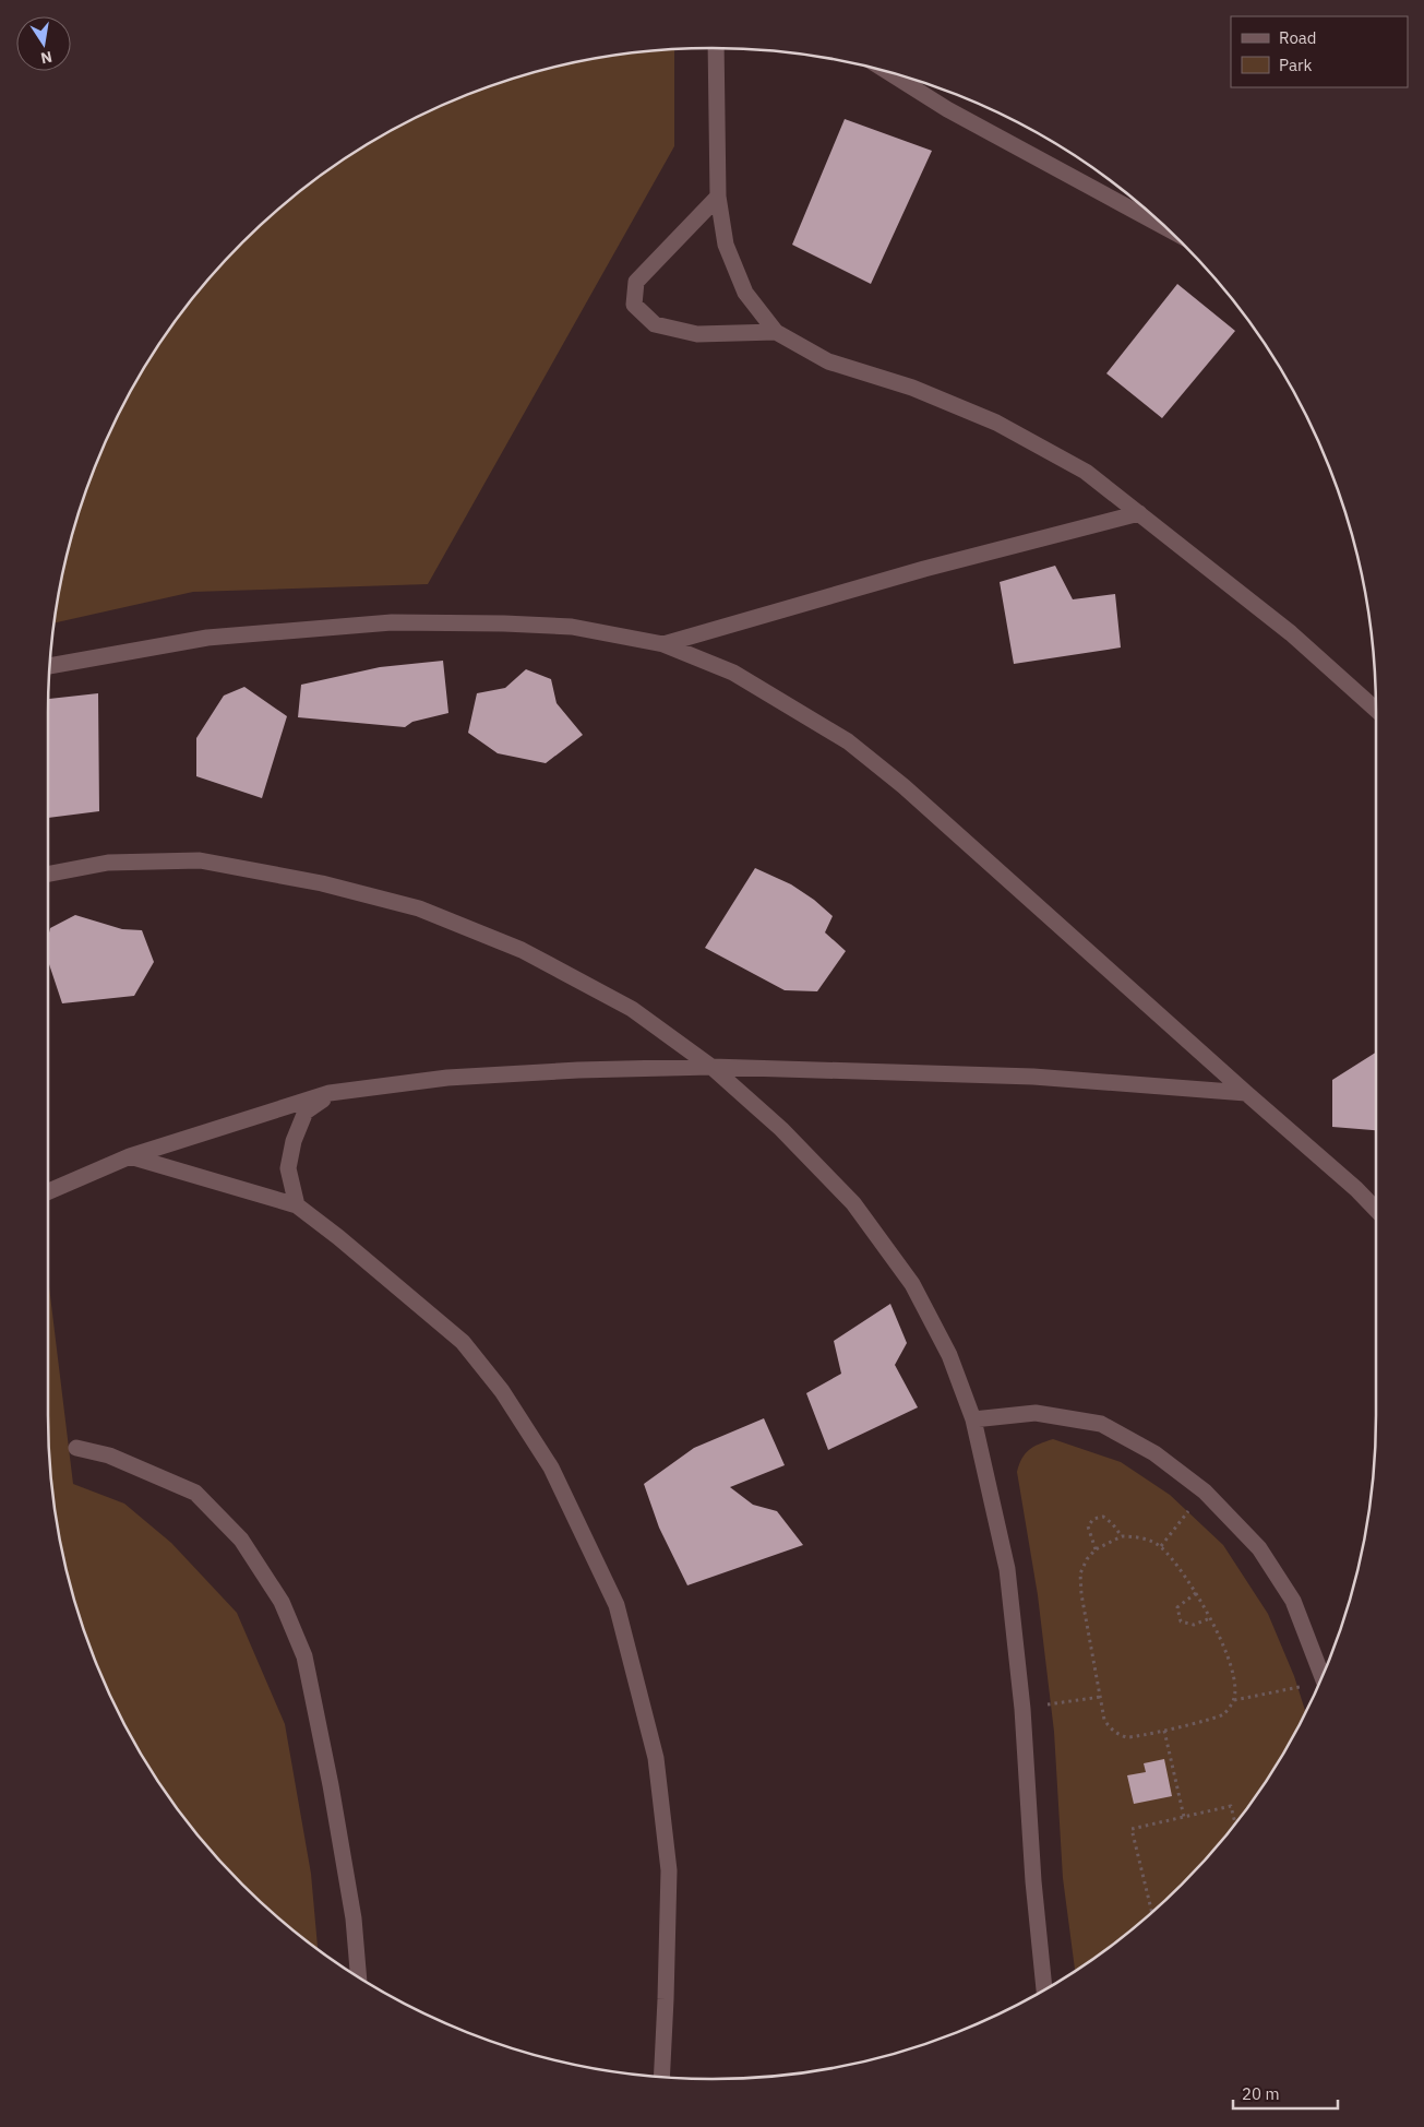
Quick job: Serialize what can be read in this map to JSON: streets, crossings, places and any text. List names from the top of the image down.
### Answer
{
  "legend": ["Road", "Park"],
  "scale_bar": "20 m",
  "north": "bottom"
}
